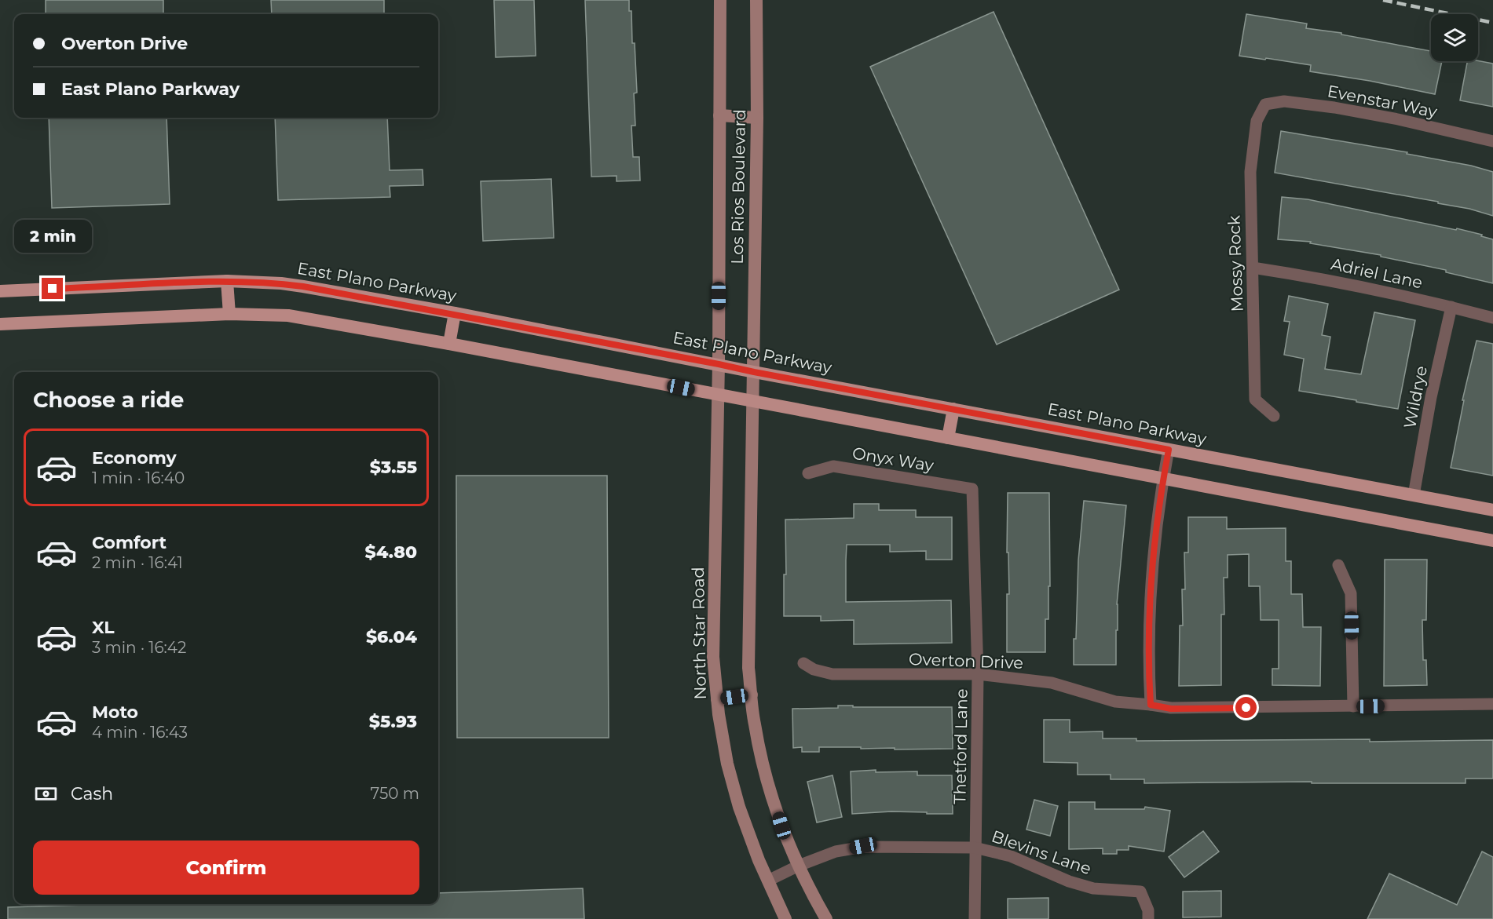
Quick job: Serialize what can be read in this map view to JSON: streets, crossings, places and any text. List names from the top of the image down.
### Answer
{
  "streets": {
    "main road": ["Los Rios Boulevard", "East Plano Parkway", "North Star Road"],
    "street": [
      "Evenstar Way",
      "Mossy Rock",
      "Adriel Lane",
      "Wildrye",
      "Onyx Way",
      "Overton Drive",
      "Thetford Lane",
      "Blevins Lane"
    ]
  },
  "crossings": [
    ["Evenstar Way", "Mossy Rock"],
    ["Los Rios Boulevard", "East Plano Parkway"],
    ["Los Rios Boulevard", "North Star Road"],
    ["Mossy Rock", "Adriel Lane"],
    ["Adriel Lane", "Wildrye"],
    ["East Plano Parkway", "Wildrye"],
    ["East Plano Parkway", "North Star Road"],
    ["Onyx Way", "Thetford Lane"],
    ["North Star Road", "Blevins Lane"],
    ["Overton Drive", "Thetford Lane"],
    ["Thetford Lane", "Blevins Lane"]
  ],
  "page": {
    "banner": ["Overton Drive", "East Plano Parkway"],
    "bubble": "2 min",
    "heading": "Choose a ride",
    "list": [
      {
        "name": "Economy",
        "note": "1 min · 16:40",
        "value": "$3.55"
      },
      {
        "name": "Comfort",
        "note": "2 min · 16:41",
        "value": "$4.80"
      },
      {
        "name": "XL",
        "note": "3 min · 16:42",
        "value": "$6.04"
      },
      {
        "name": "Moto",
        "note": "4 min · 16:43",
        "value": "$5.93"
      }
    ],
    "pay": ["Cash", "750 m"],
    "buttons": "Confirm"
  }
}
